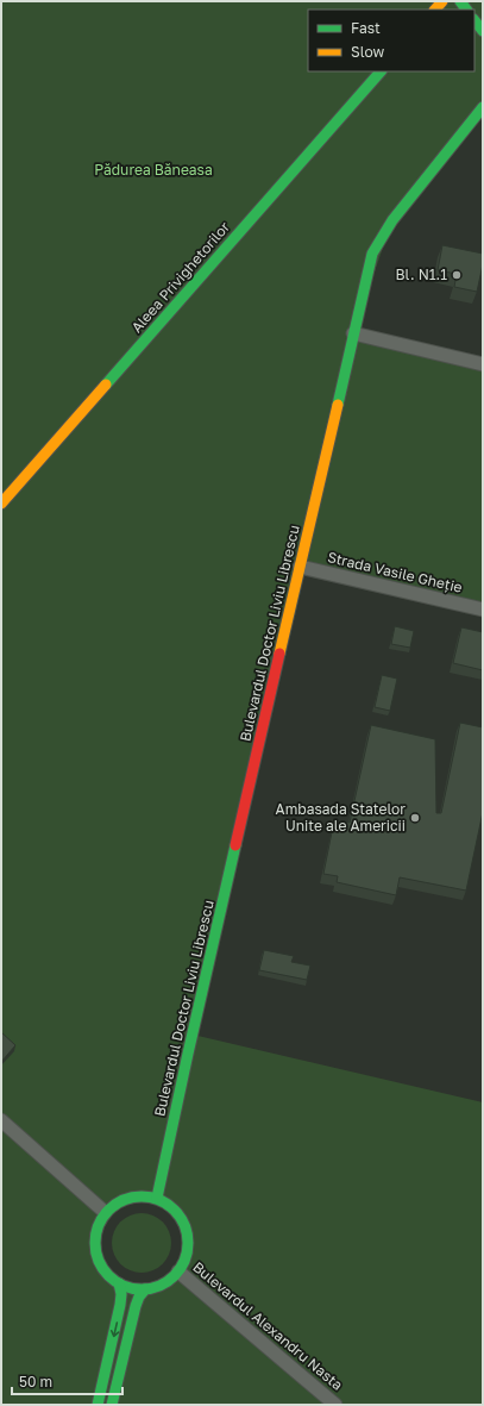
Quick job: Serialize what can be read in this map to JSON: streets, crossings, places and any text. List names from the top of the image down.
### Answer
{
  "streets": {
    "street": [
      "Aleea Privighetorilor",
      "Strada Vasile Gheție",
      "Bulevardul Doctor Liviu Librescu",
      "Bulevardul Alexandru Nasta"
    ]
  },
  "crossings": [
    ["Strada Vasile Gheție", "Bulevardul Doctor Liviu Librescu"],
    ["Bulevardul Doctor Liviu Librescu", "Bulevardul Alexandru Nasta"]
  ],
  "parks": ["Pădurea Băneasa"],
  "places": ["Bl. N1.1", "Ambasada Statelor Unite ale Americii"],
  "legend": ["Fast", "Slow"],
  "scale_bar": "50 m"
}
